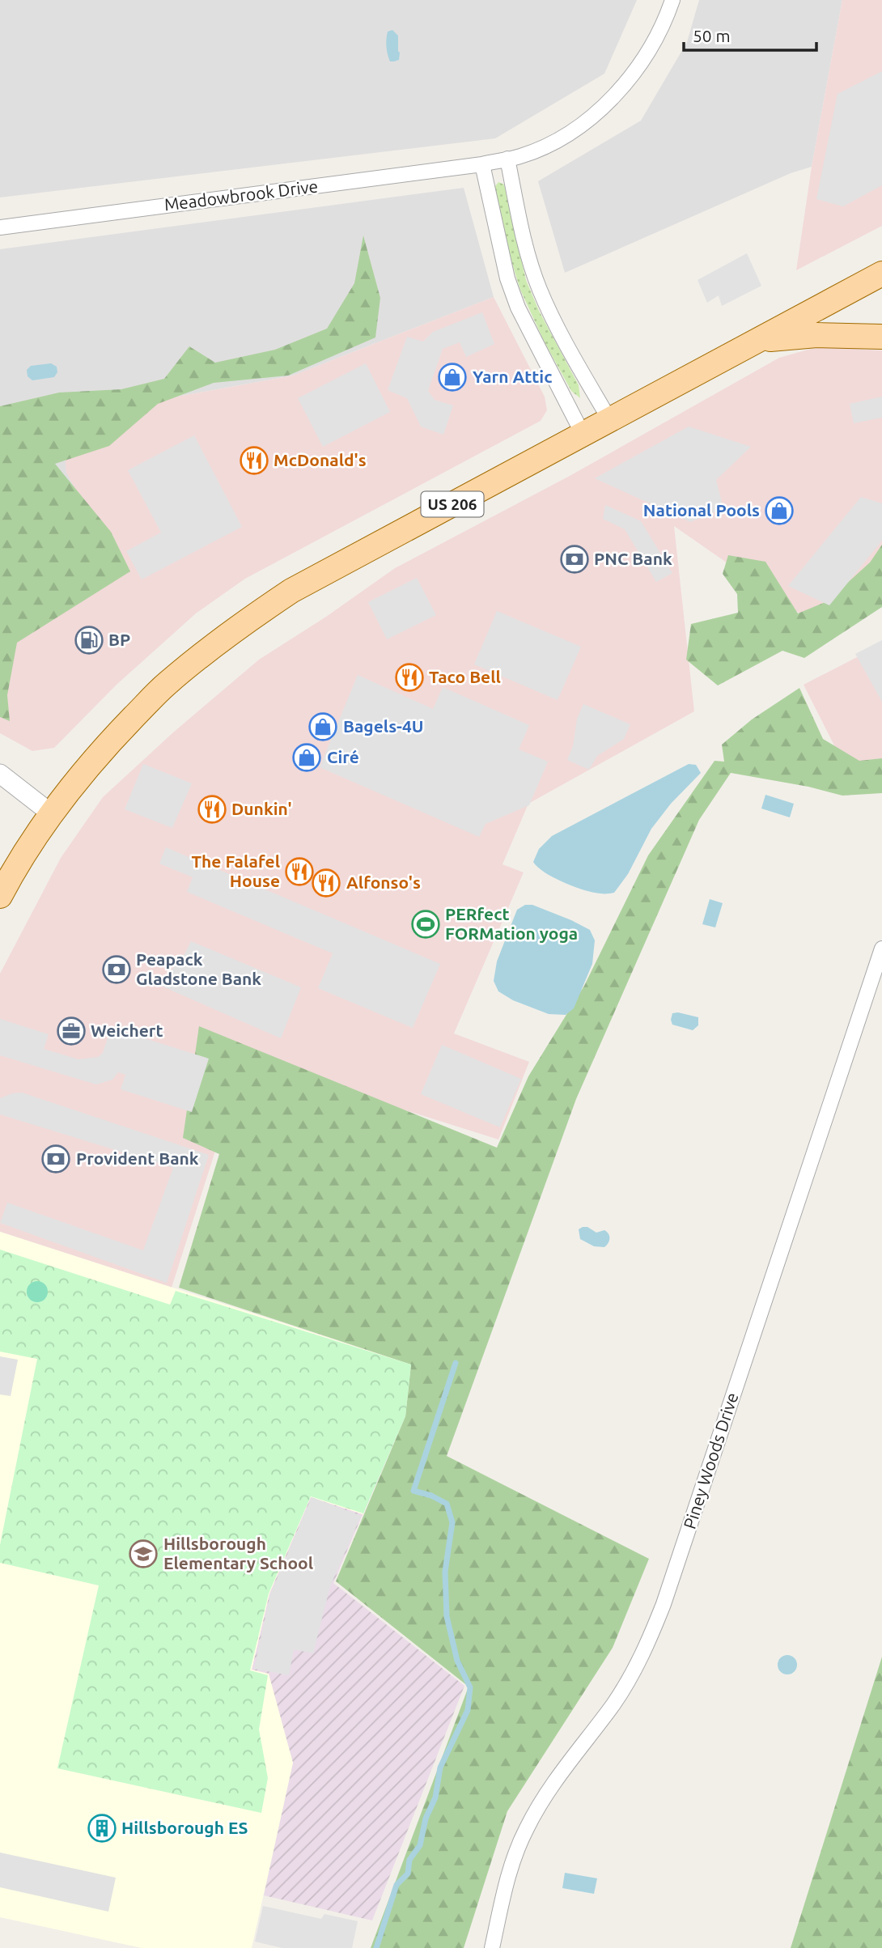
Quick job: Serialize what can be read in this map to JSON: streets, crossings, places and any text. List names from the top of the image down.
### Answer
{
  "streets": {
    "main road": ["US 206"],
    "street": ["Meadowbrook Drive", "Piney Woods Drive"]
  },
  "places": {
    "shop": [
      "Yarn Attic",
      "National Pools",
      "Bagels-4U",
      "Ciré"
    ],
    "restaurant": [
      "McDonald's",
      "Taco Bell",
      "Dunkin'",
      "The Falafel House",
      "Alfonso's"
    ],
    "bank": ["PNC Bank", "Peapack Gladstone Bank", "Provident Bank"],
    "fuel station": ["BP"],
    "sports": ["PERfect FORMation yoga"],
    "office": ["Weichert"],
    "school or university": ["Hillsborough Elementary School"],
    "building": ["Hillsborough ES"]
  },
  "scale_bar": "50 m"
}
